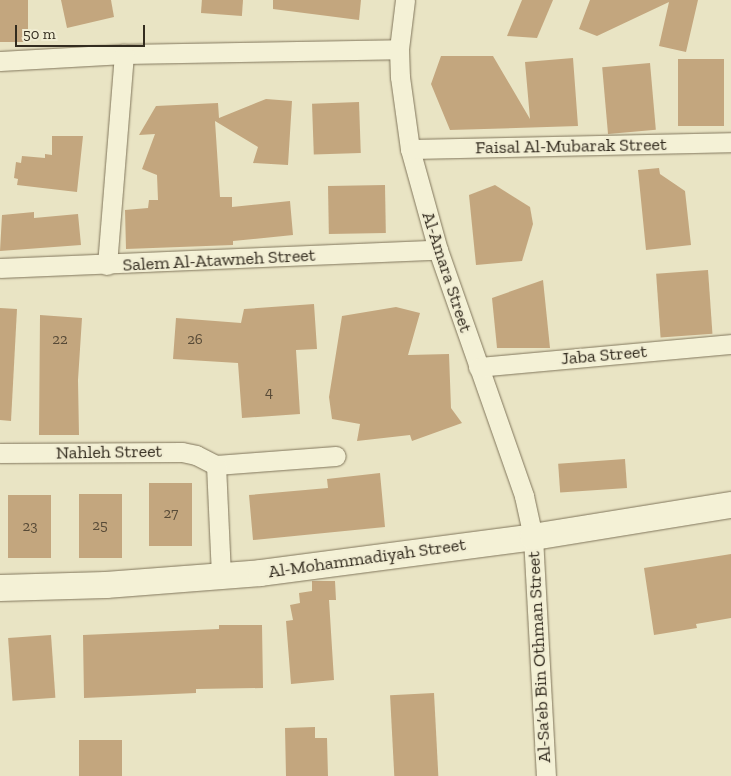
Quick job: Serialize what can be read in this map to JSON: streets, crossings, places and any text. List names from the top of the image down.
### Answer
{
  "streets": {
    "street": [
      "Faisal Al-Mubarak Street",
      "Salem Al-Atawneh Street",
      "Al-Amara Street",
      "Jaba Street",
      "Nahleh Street",
      "Al-Mohammadiyah Street",
      "Al-Sa‘eb Bin Othman Street"
    ]
  },
  "crossings": [
    ["Faisal Al-Mubarak Street", "Al-Amara Street"],
    ["Salem Al-Atawneh Street", "Al-Amara Street"],
    ["Al-Amara Street", "Jaba Street"],
    ["Al-Amara Street", "Al-Mohammadiyah Street"],
    ["Al-Amara Street", "Al-Sa‘eb Bin Othman Street"],
    ["Al-Mohammadiyah Street", "Al-Sa‘eb Bin Othman Street"]
  ],
  "house_numbers": [
    "22",
    "26",
    "4",
    "27",
    "25",
    "23"
  ],
  "scale_bar": "50 m"
}
